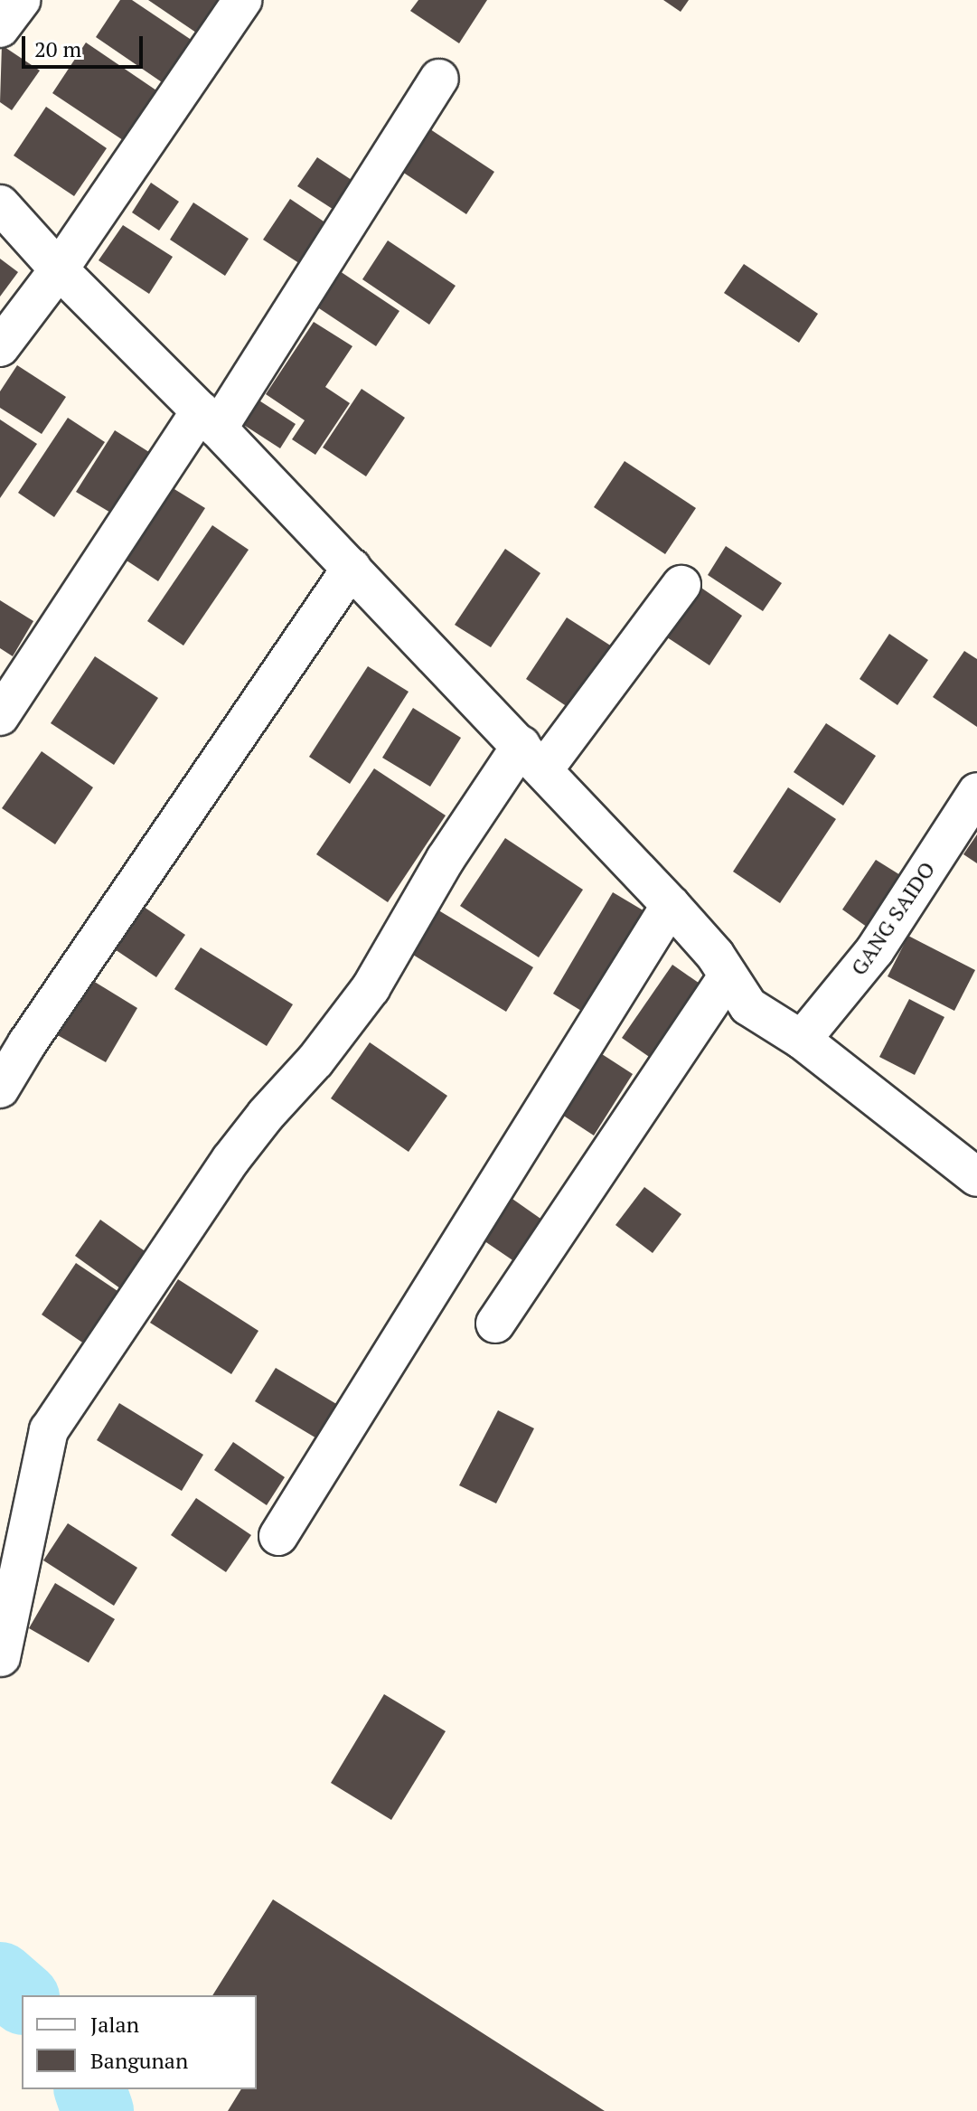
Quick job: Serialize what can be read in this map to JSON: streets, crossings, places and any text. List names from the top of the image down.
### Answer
{
  "streets": {
    "street": ["GANG SAIDO"]
  },
  "legend": ["Jalan", "Bangunan"],
  "scale_bar": "20 m"
}
